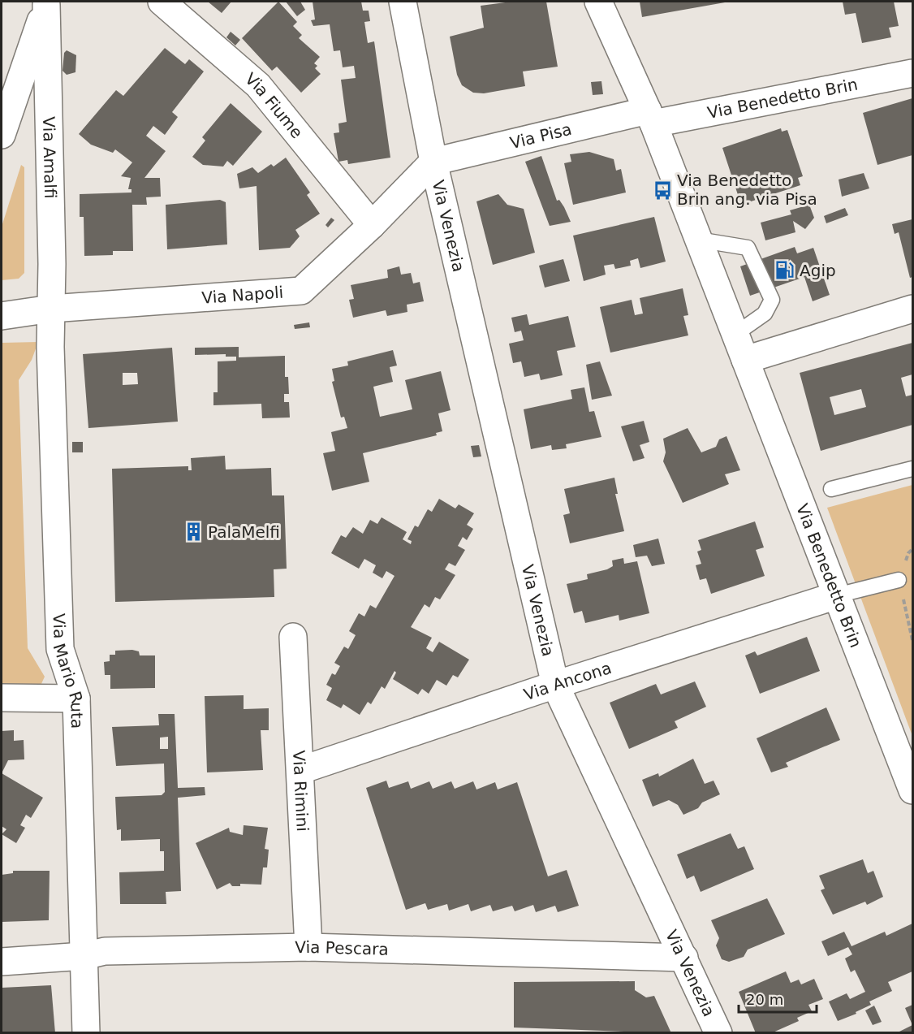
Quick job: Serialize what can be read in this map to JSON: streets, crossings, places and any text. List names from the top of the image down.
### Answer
{
  "streets": {
    "street": [
      "Via Benedetto Brin",
      "Via Fiume",
      "Via Pisa",
      "Via Amalfi",
      "Via Venezia",
      "Via Napoli",
      "Via Mario Ruta",
      "Via Ancona",
      "Via Rimini",
      "Via Pescara"
    ]
  },
  "crossings": [
    ["Via Benedetto Brin", "Via Pisa"],
    ["Via Benedetto Brin", "Via Ancona"],
    ["Via Fiume", "Via Napoli"],
    ["Via Pisa", "Via Venezia"],
    ["Via Pisa", "Via Napoli"],
    ["Via Amalfi", "Via Napoli"],
    ["Via Amalfi", "Via Mario Ruta"],
    ["Via Venezia", "Via Napoli"],
    ["Via Venezia", "Via Ancona"],
    ["Via Venezia", "Via Pescara"],
    ["Via Napoli", "Via Mario Ruta"],
    ["Via Mario Ruta", "Via Pescara"],
    ["Via Ancona", "Via Rimini"],
    ["Via Rimini", "Via Pescara"]
  ],
  "places": {
    "bus stop": ["Via Benedetto Brin ang. via Pisa"],
    "fuel station": ["Agip"],
    "building": ["PalaMelfi"]
  },
  "scale_bar": "20 m"
}
